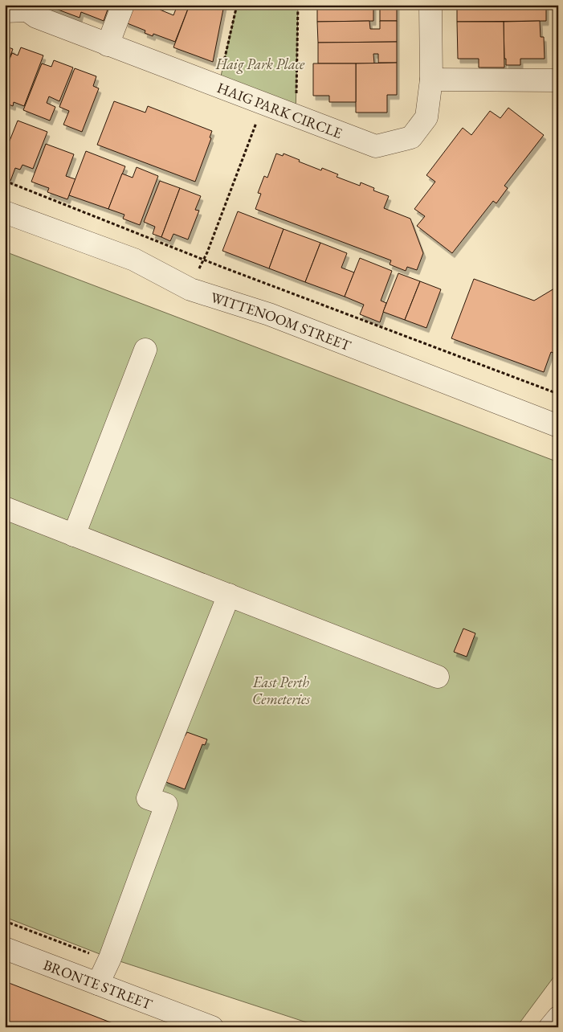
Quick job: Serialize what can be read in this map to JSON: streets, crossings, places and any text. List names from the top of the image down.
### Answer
{
  "streets": {
    "street": ["HAIG PARK CIRCLE", "WITTENOOM STREET", "BRONTE STREET"]
  },
  "parks": ["Haig Park Place", "East Perth Cemeteries"]
}
